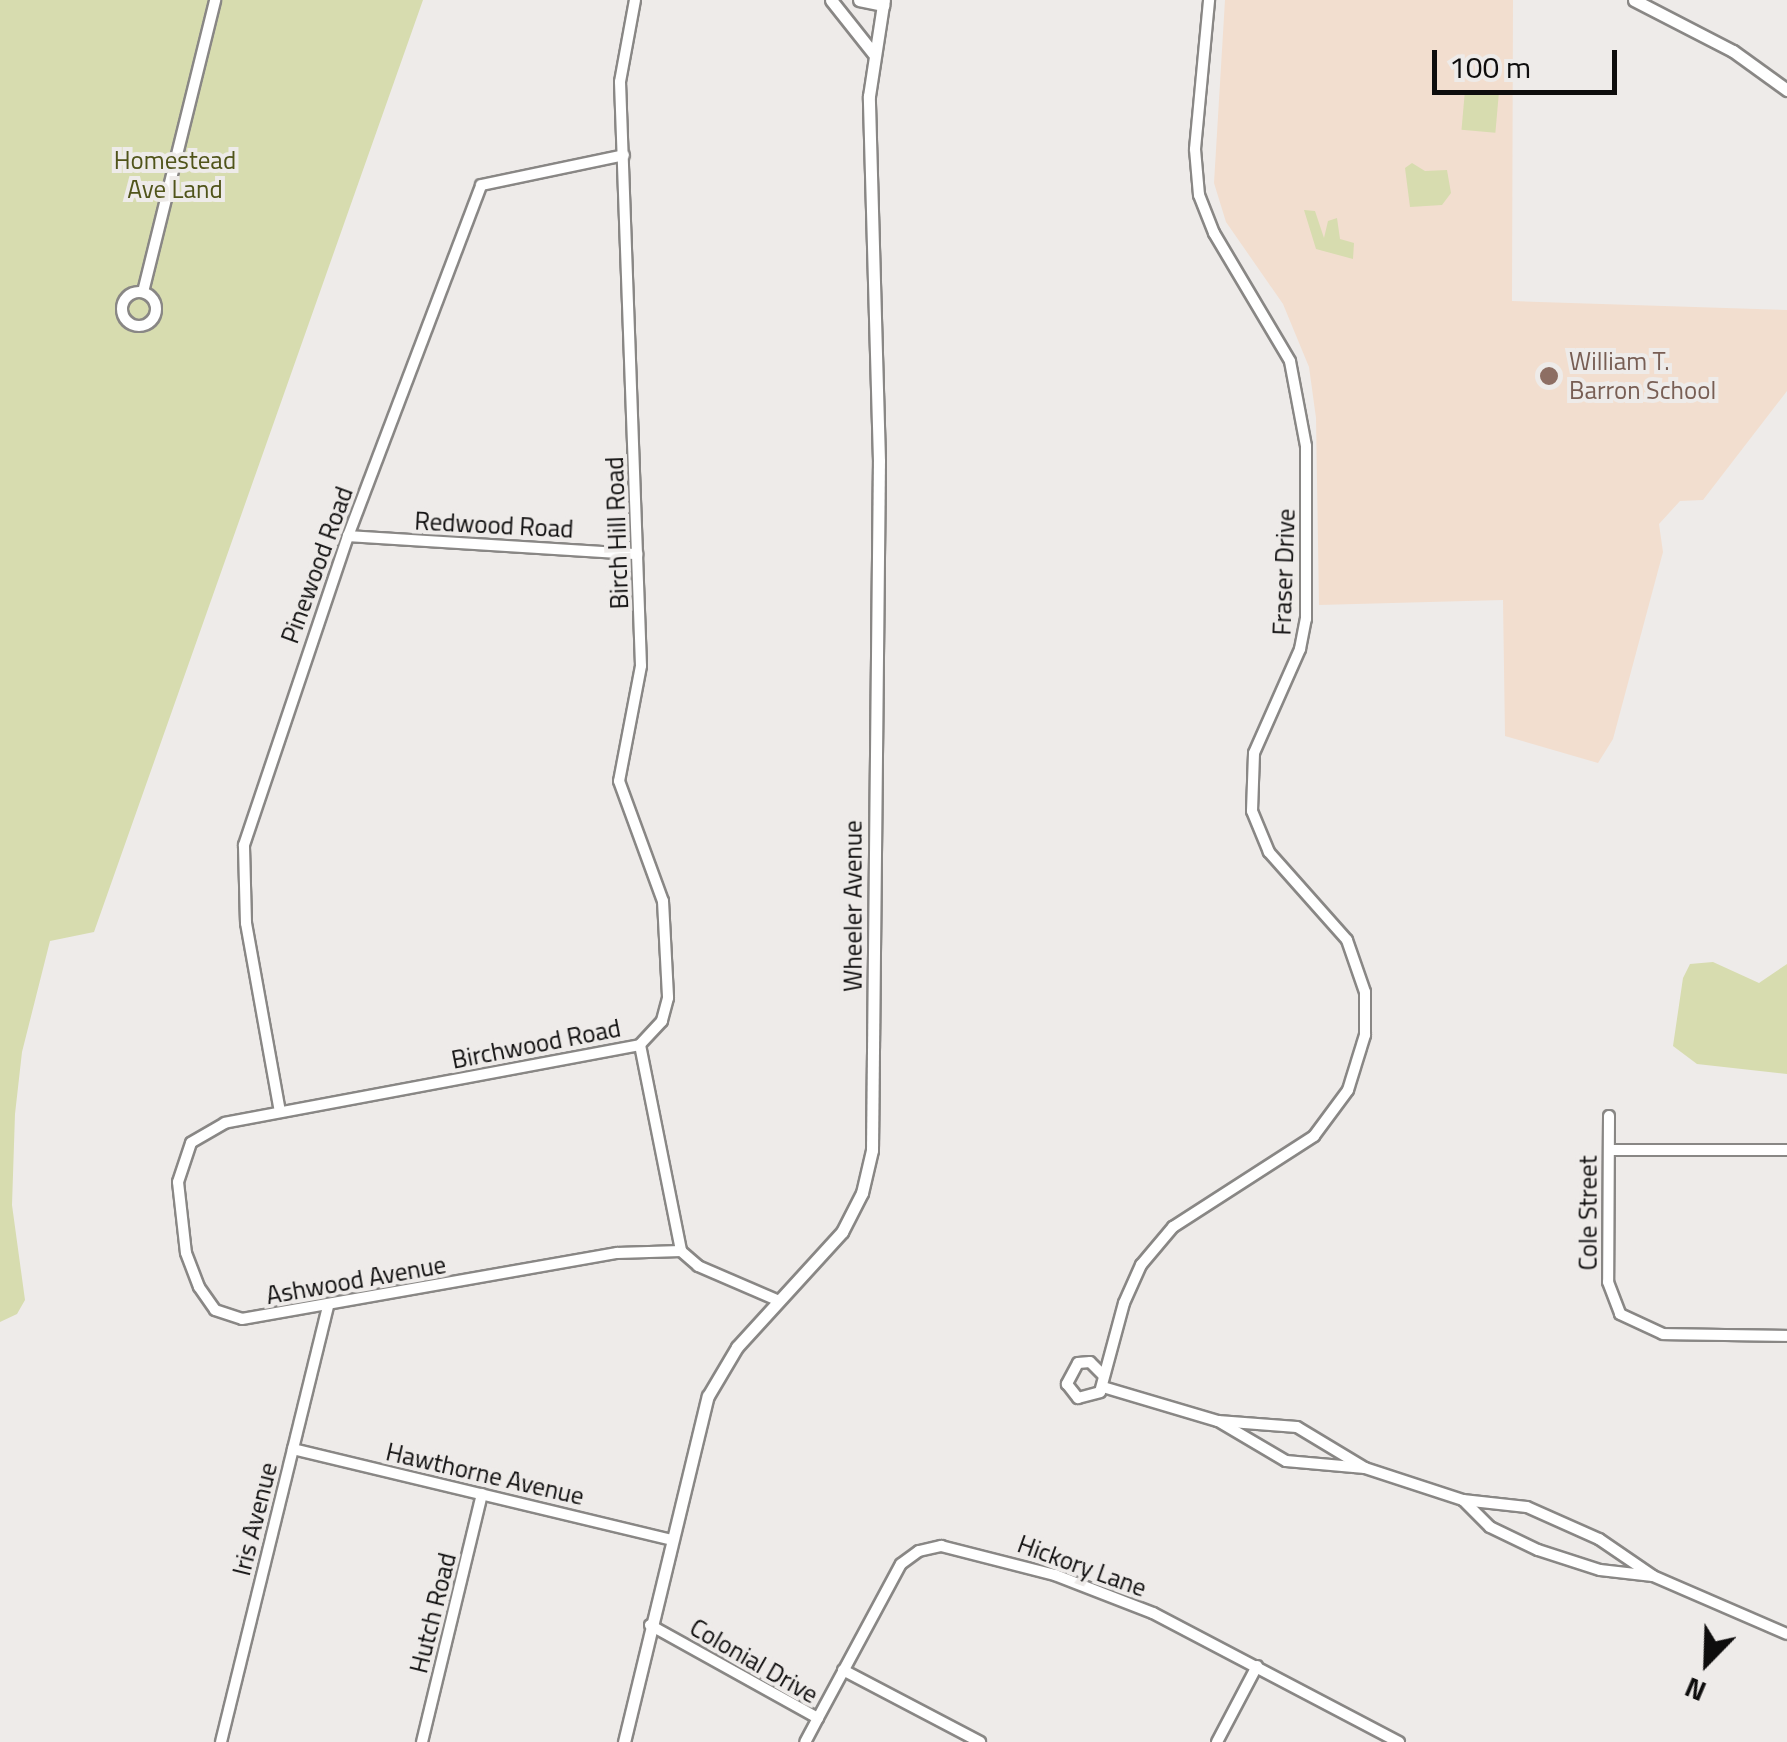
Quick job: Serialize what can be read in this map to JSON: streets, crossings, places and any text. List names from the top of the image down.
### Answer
{
  "streets": {
    "street": [
      "Redwood Road",
      "Birch Hill Road",
      "Pinewood Road",
      "Fraser Drive",
      "Wheeler Avenue",
      "Birchwood Road",
      "Cole Street",
      "Ashwood Avenue",
      "Hawthorne Avenue",
      "Iris Avenue",
      "Hickory Lane",
      "Hutch Road",
      "Colonial Drive"
    ]
  },
  "crossings": [
    ["Redwood Road", "Birch Hill Road"],
    ["Redwood Road", "Pinewood Road"],
    ["Birch Hill Road", "Pinewood Road"],
    ["Birch Hill Road", "Birchwood Road"],
    ["Pinewood Road", "Birchwood Road"],
    ["Wheeler Avenue", "Hawthorne Avenue"],
    ["Wheeler Avenue", "Colonial Drive"],
    ["Birchwood Road", "Ashwood Avenue"],
    ["Ashwood Avenue", "Iris Avenue"],
    ["Hawthorne Avenue", "Iris Avenue"],
    ["Hawthorne Avenue", "Hutch Road"],
    ["Hickory Lane", "Colonial Drive"]
  ],
  "parks": ["Homestead Ave Land"],
  "places": ["William T. Barron School"],
  "scale_bar": "100 m",
  "north": "bottom left"
}
